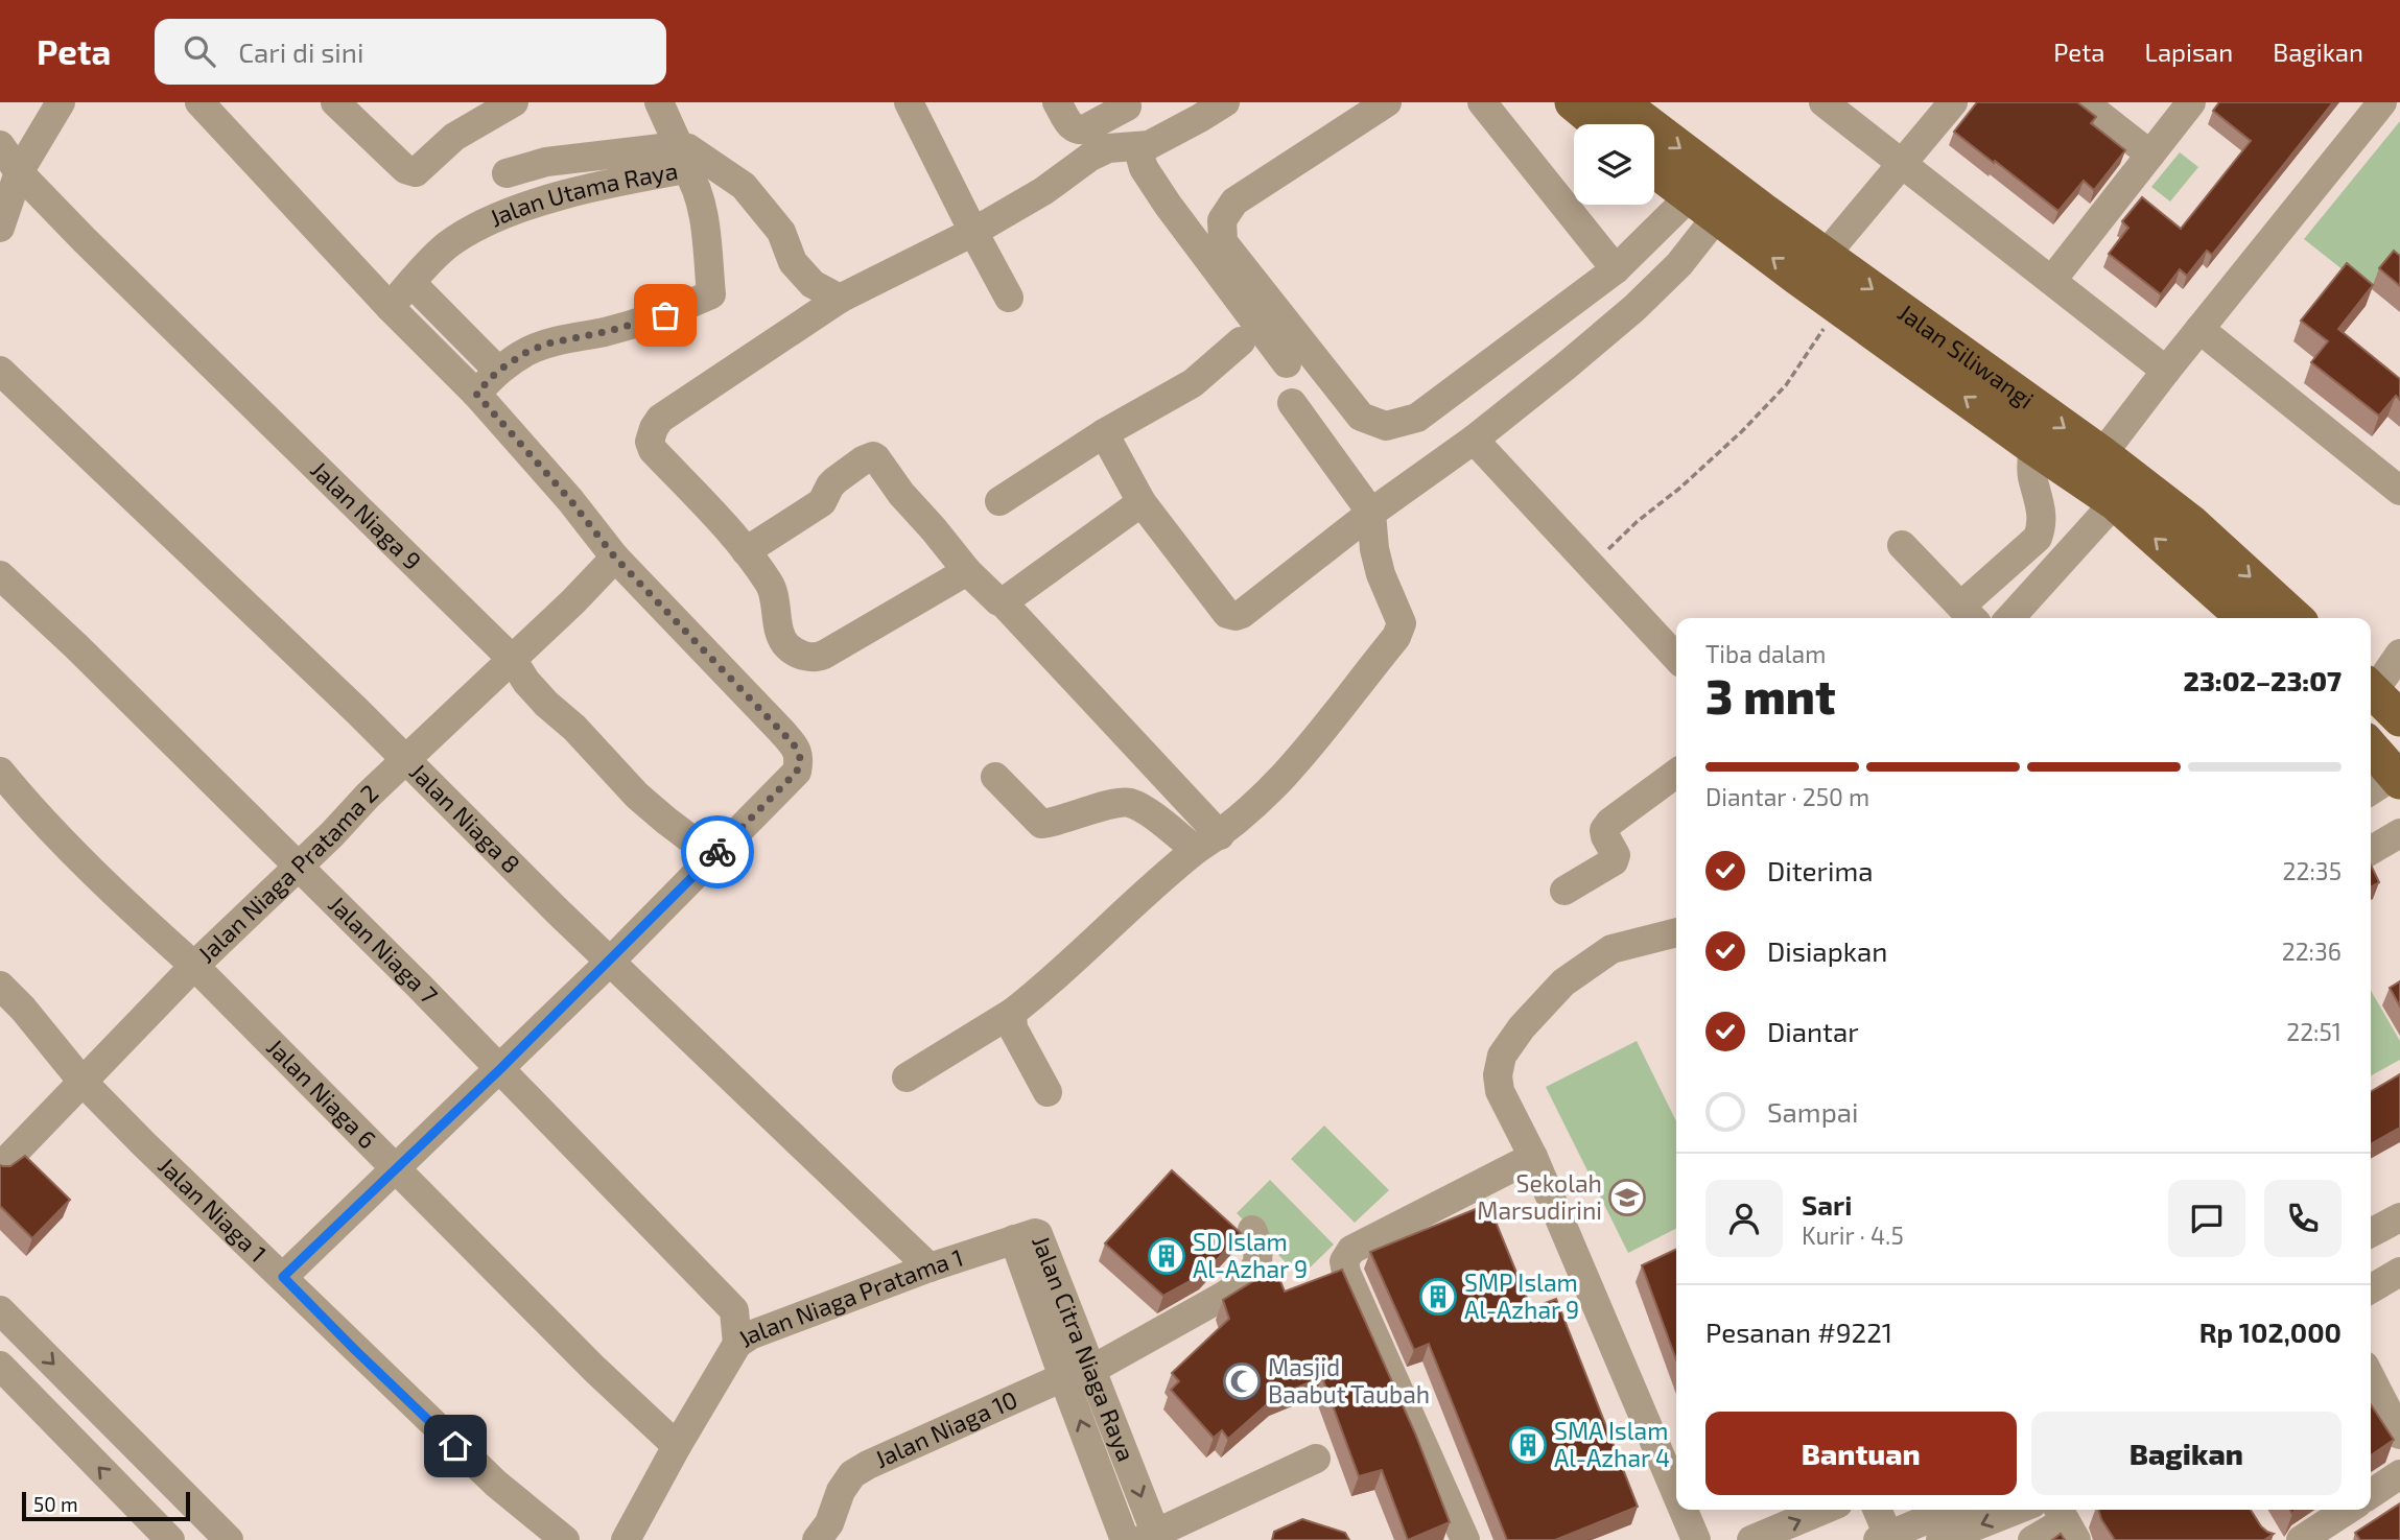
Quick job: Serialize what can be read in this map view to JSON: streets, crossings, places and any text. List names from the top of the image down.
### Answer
{
  "streets": {
    "main road": ["Jalan Siliwangi"],
    "street": [
      "Jalan Utama Raya",
      "Jalan Niaga 9",
      "Jalan Niaga 8",
      "Jalan Niaga Pratama 2",
      "Jalan Niaga 7",
      "Jalan Niaga 6",
      "Jalan Niaga 1",
      "Jalan Niaga Pratama 1",
      "Jalan Citra Niaga Raya",
      "Jalan Niaga 10"
    ]
  },
  "crossings": [
    ["Jalan Niaga 9", "Jalan Niaga Pratama 2"],
    ["Jalan Niaga 8", "Jalan Niaga Pratama 2"],
    ["Jalan Niaga 8", "Jalan Niaga Pratama 1"],
    ["Jalan Niaga Pratama 2", "Jalan Niaga 7"],
    ["Jalan Niaga Pratama 2", "Jalan Niaga 6"],
    ["Jalan Niaga Pratama 2", "Jalan Niaga 1"],
    ["Jalan Niaga 7", "Jalan Niaga Pratama 1"],
    ["Jalan Niaga 6", "Jalan Niaga Pratama 1"],
    ["Jalan Niaga Pratama 1", "Jalan Citra Niaga Raya"],
    ["Jalan Citra Niaga Raya", "Jalan Niaga 10"]
  ],
  "places": {
    "school or university": ["Sekolah Marsudirini"],
    "building": ["SD Islam Al-Azhar 9", "SMP Islam Al-Azhar 9", "SMA Islam Al-Azhar 4"],
    "mosque": ["Masjid Baabut Taubah"]
  },
  "scale_bar": "50 m",
  "page": {
    "header": "Peta",
    "search": "Cari di sini",
    "nav": ["Peta", "Lapisan", "Bagikan"],
    "heading": ["3 mnt", "Tiba dalam", "23:02–23:07"],
    "panel": [
      "Sari",
      "Kurir · 4.5",
      "Pesanan #9221",
      "Rp 102,000"
    ],
    "bar": "Diantar · 250 m",
    "list": [
      ["Diterima", "22:35"],
      ["Disiapkan", "22:36"],
      ["Diantar", "22:51"],
      "Sampai"
    ],
    "buttons": ["Bantuan", "Bagikan"],
    "scale": "50 m"
  }
}
